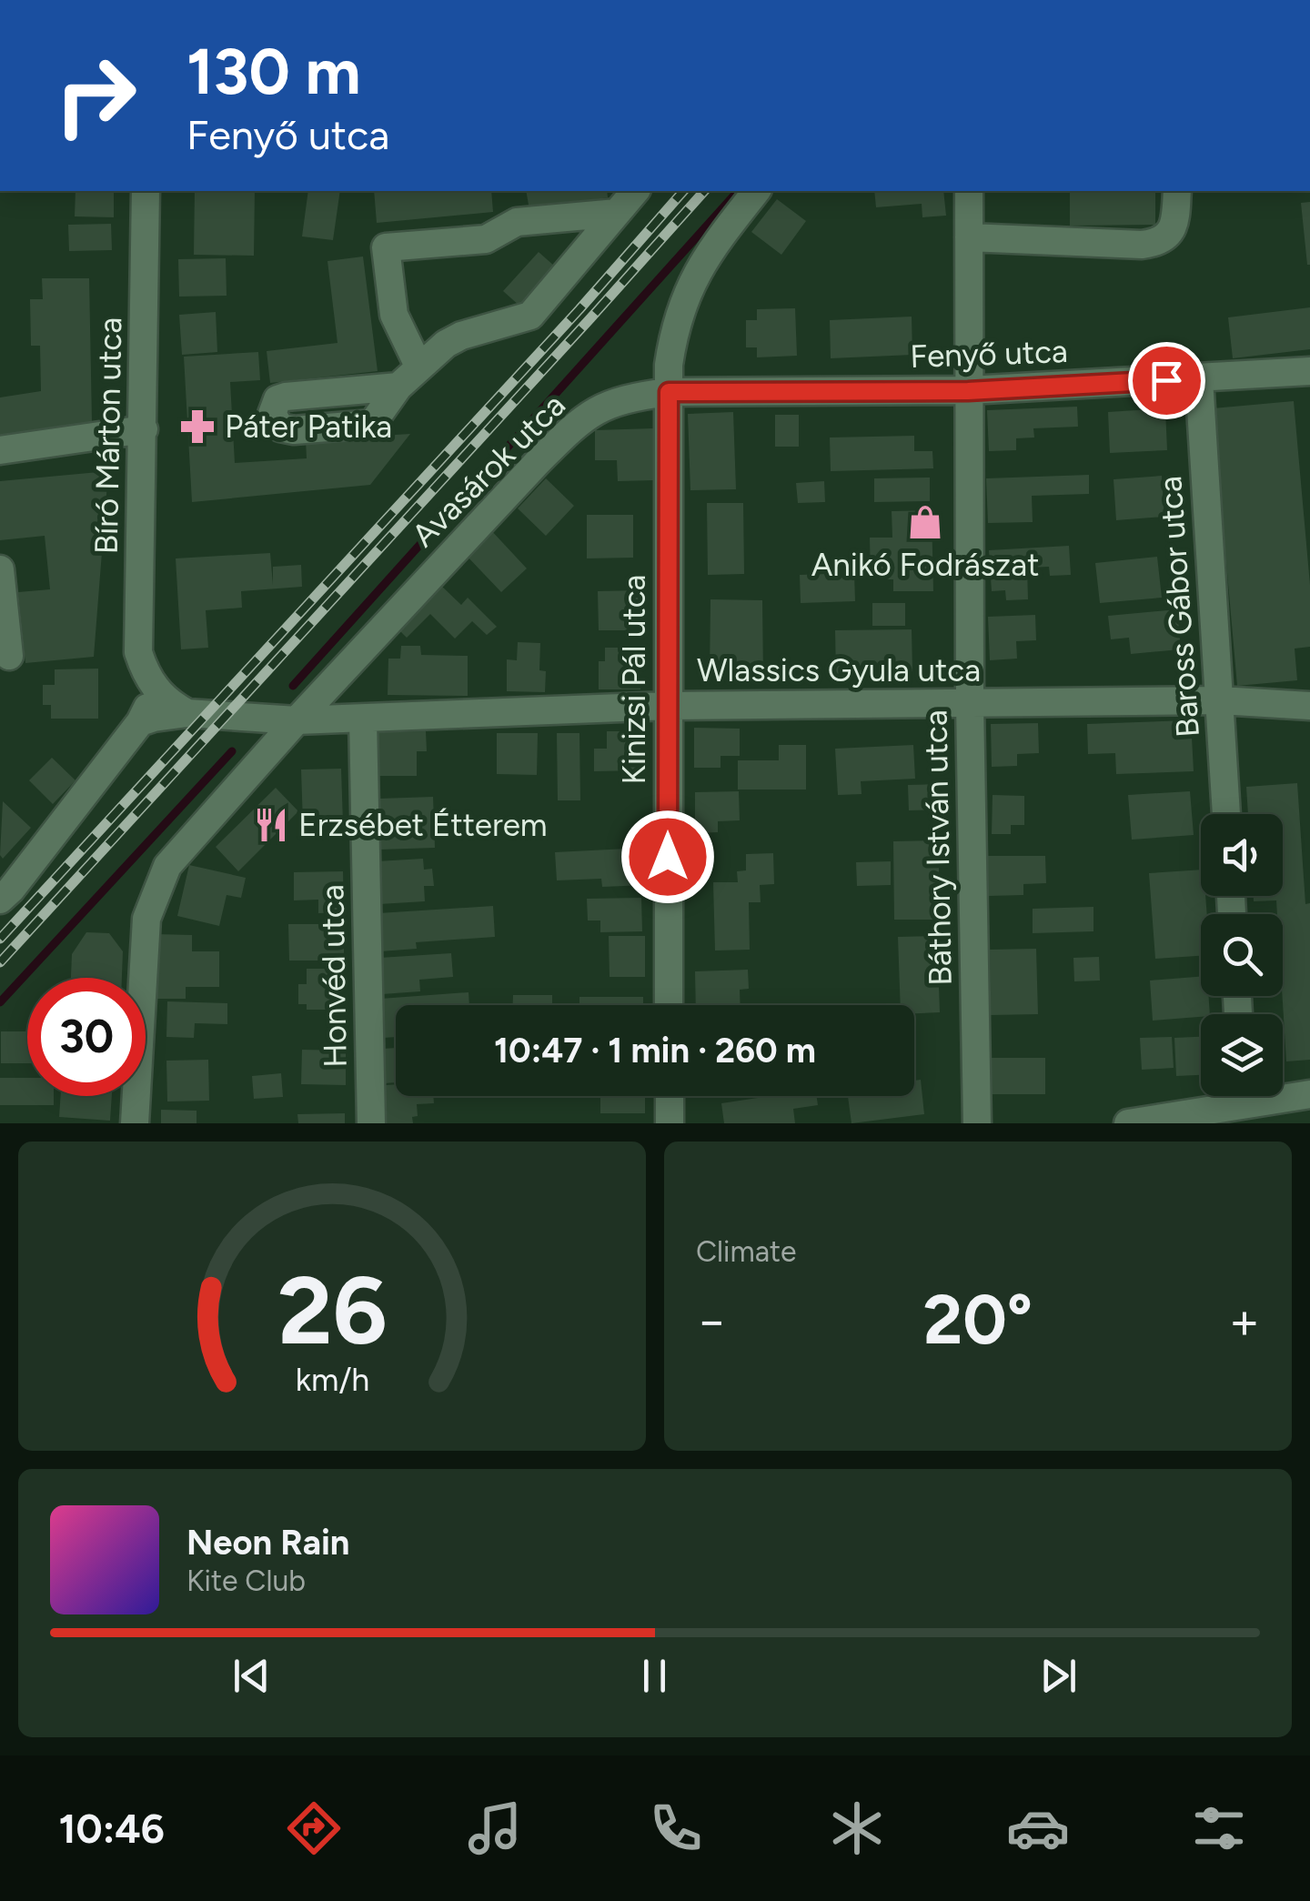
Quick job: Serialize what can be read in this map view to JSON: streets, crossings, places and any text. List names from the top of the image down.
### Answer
{
  "streets": {
    "street": [
      "Fenyő utca",
      "Bíró Márton utca",
      "Avasárok utca",
      "Baross Gábor utca",
      "Wlassics Gyula utca",
      "Kinizsi Pál utca",
      "Báthory István utca",
      "Honvéd utca"
    ]
  },
  "crossings": [
    ["Fenyő utca", "Avasárok utca"],
    ["Fenyő utca", "Baross Gábor utca"],
    ["Fenyő utca", "Kinizsi Pál utca"],
    ["Fenyő utca", "Báthory István utca"],
    ["Avasárok utca", "Wlassics Gyula utca"],
    ["Avasárok utca", "Kinizsi Pál utca"],
    ["Baross Gábor utca", "Wlassics Gyula utca"],
    ["Wlassics Gyula utca", "Kinizsi Pál utca"],
    ["Wlassics Gyula utca", "Báthory István utca"],
    ["Wlassics Gyula utca", "Honvéd utca"]
  ],
  "places": {
    "pharmacy": ["Páter Patika"],
    "shop": ["Anikó Fodrászat"],
    "restaurant": ["Erzsébet Étterem"]
  },
  "page": {
    "turn": ["130 m", "Fenyő utca"],
    "limit": "30",
    "trip": "10:47 · 1 min · 260 m",
    "tile": "Climate",
    "heat": ["−", "20°", "+"],
    "song": ["Neon Rain", "Kite Club"],
    "tabs": "10:46",
    "gauge": ["26", "km/h"]
  }
}
